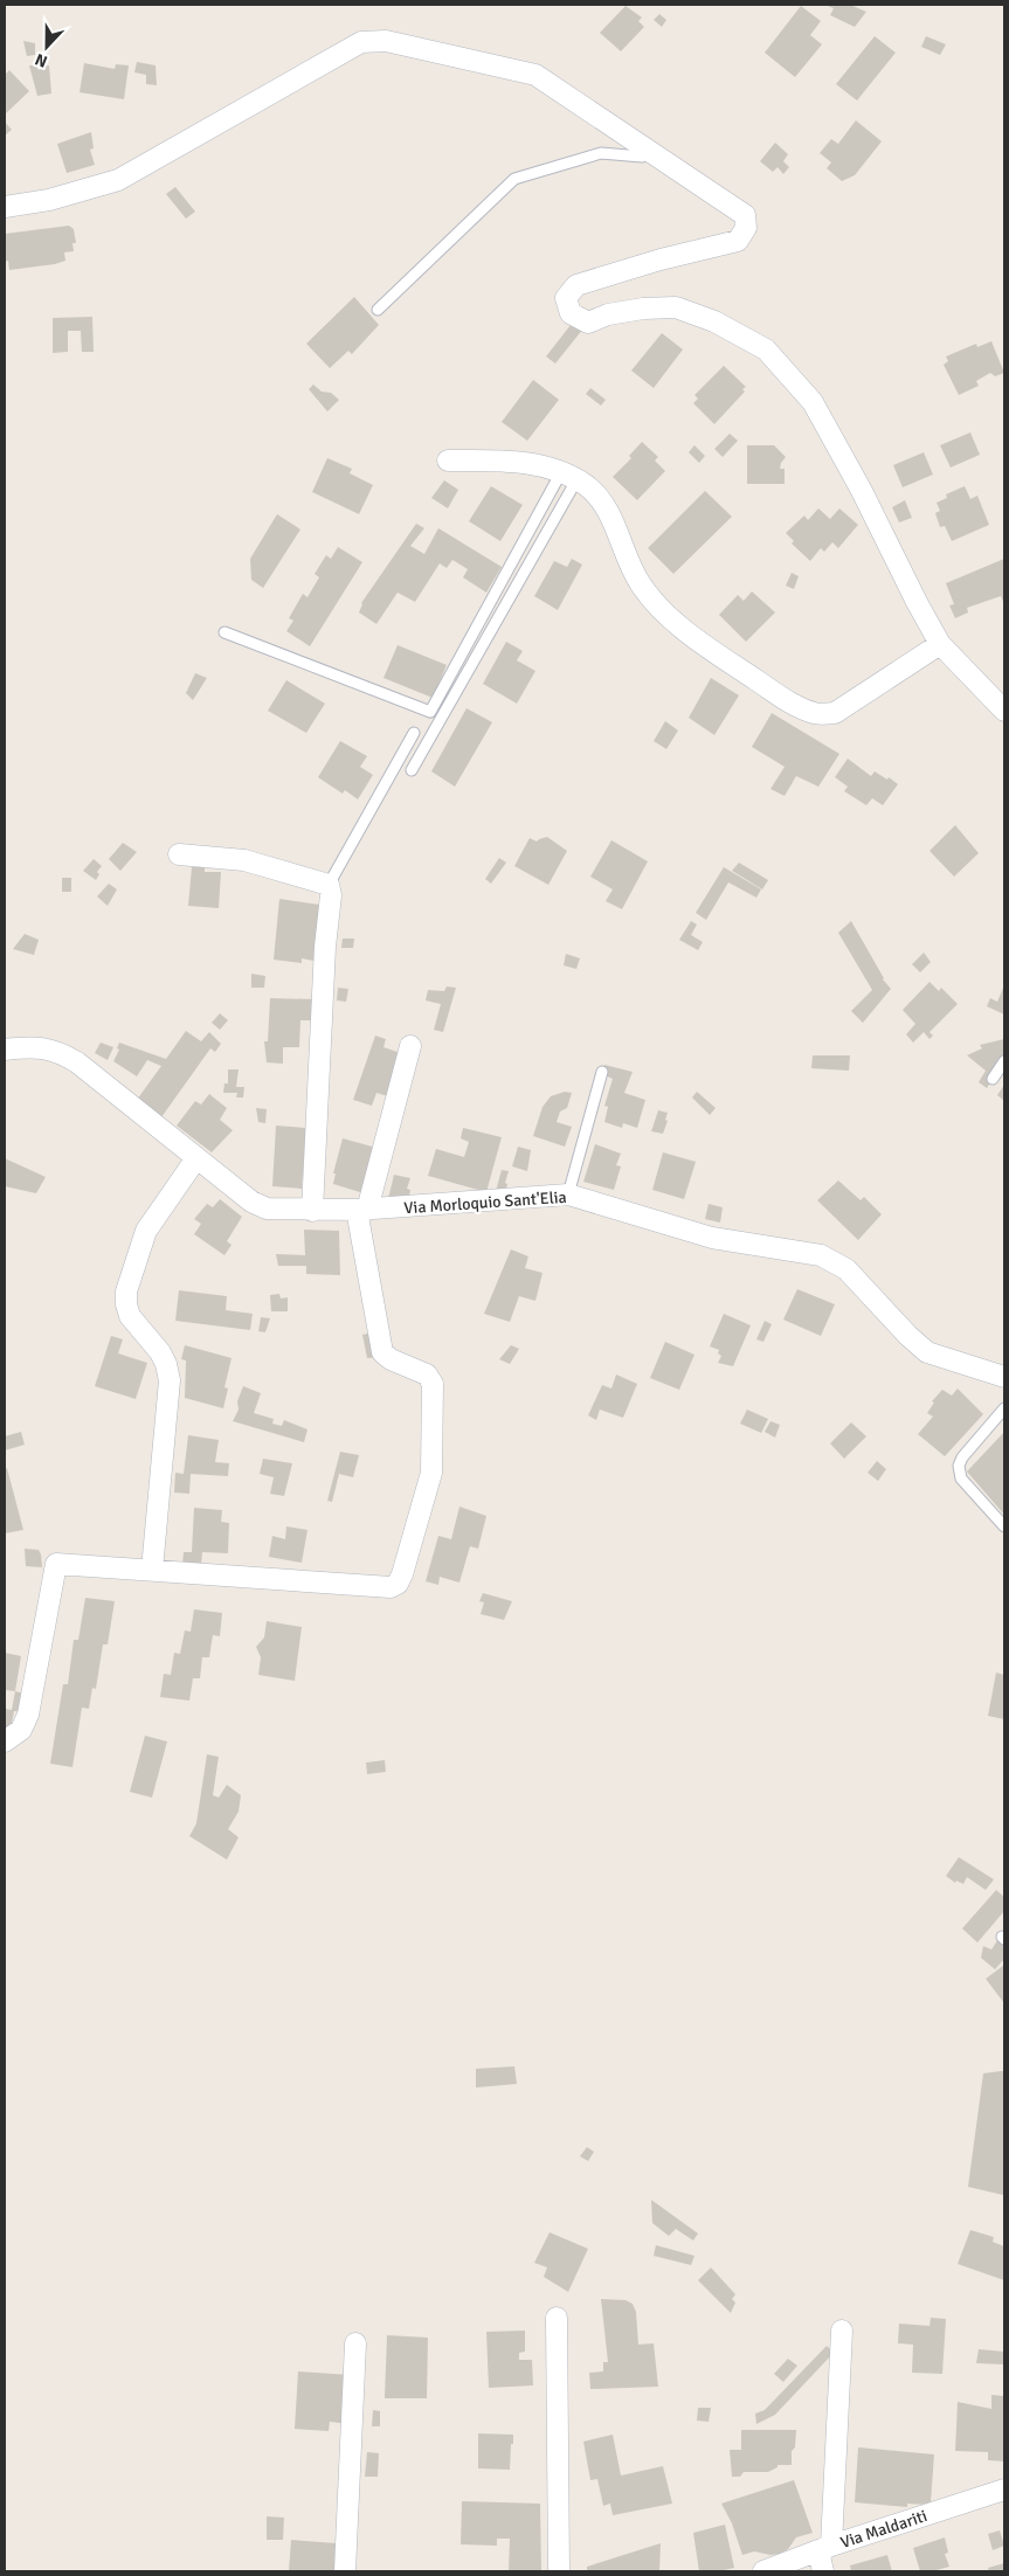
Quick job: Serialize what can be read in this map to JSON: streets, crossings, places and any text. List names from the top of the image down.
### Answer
{
  "streets": {
    "street": ["Via Morloquio Sant'Elia", "Via Maldariti"]
  },
  "north": "bottom"
}
